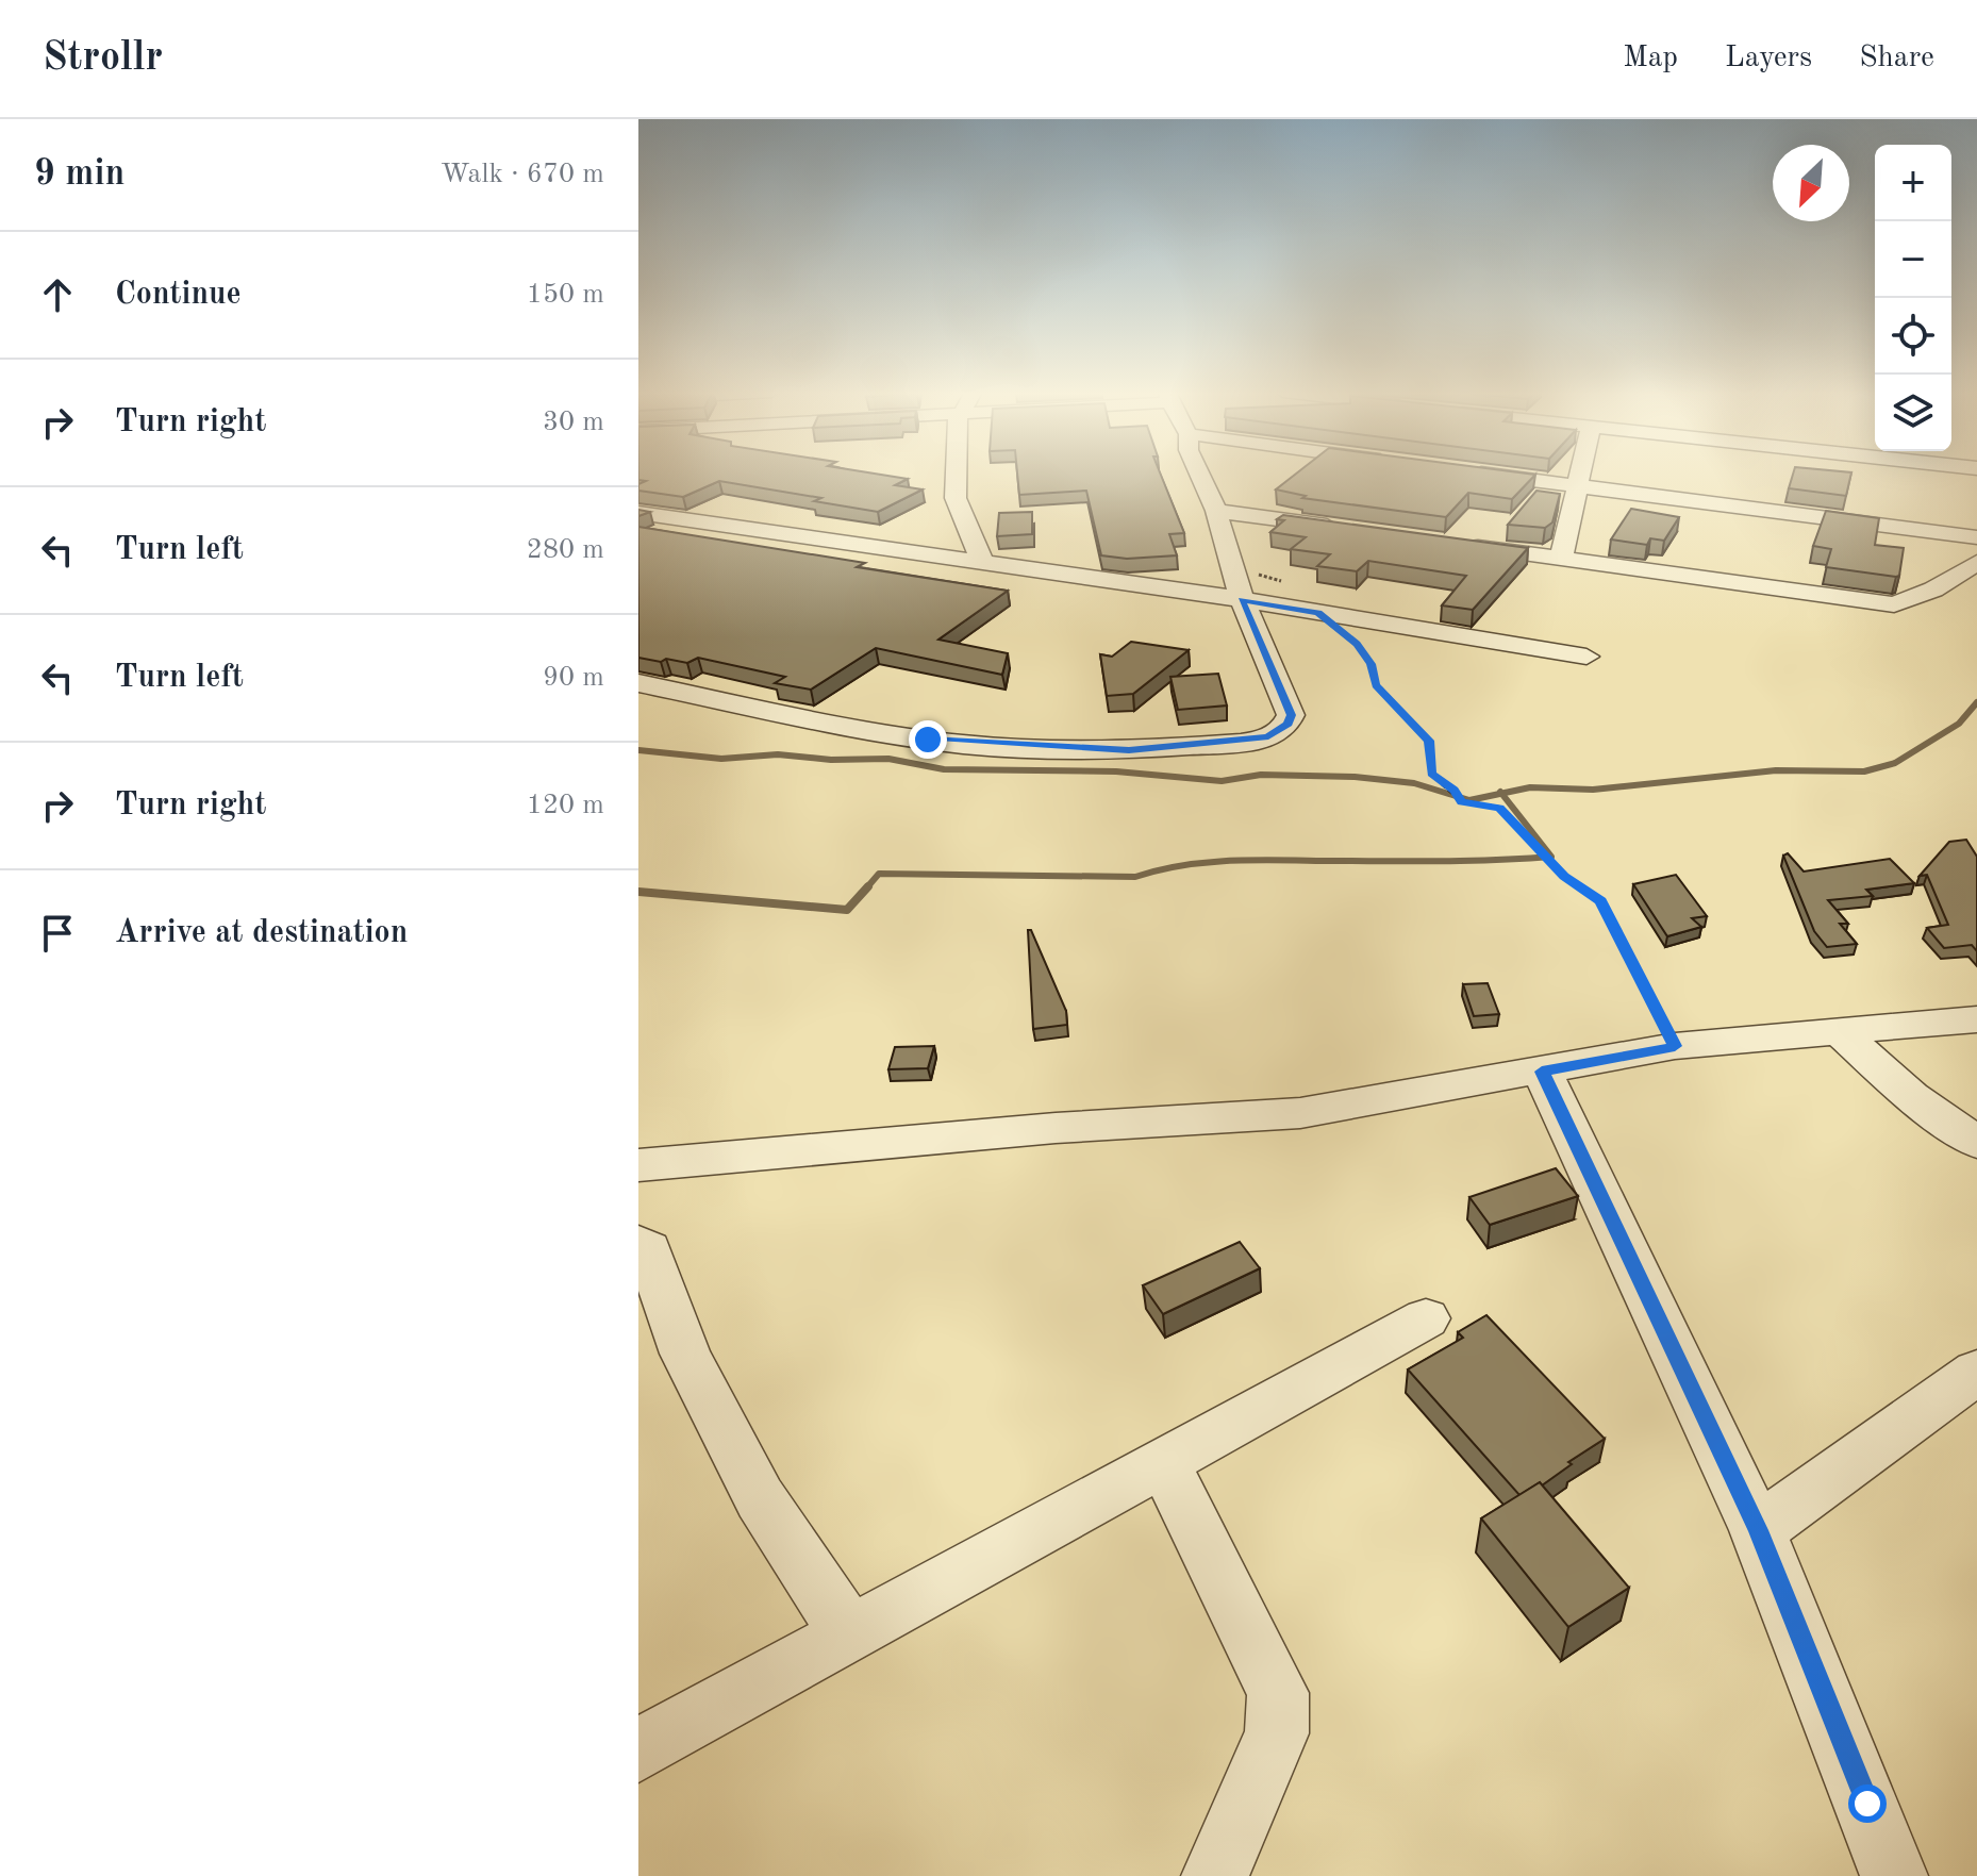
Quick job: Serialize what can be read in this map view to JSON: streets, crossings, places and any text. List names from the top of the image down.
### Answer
{
  "north": "bottom left",
  "page": {
    "header": "Strollr",
    "nav": ["Map", "Layers", "Share"],
    "heading": ["9 min", "Walk · 670 m"],
    "map_buttons": ["+", "−"],
    "list": [
      ["Continue", "150 m"],
      ["Turn right", "30 m"],
      ["Turn left", "280 m"],
      ["Turn left", "90 m"],
      ["Turn right", "120 m"],
      "Arrive at destination"
    ]
  }
}
